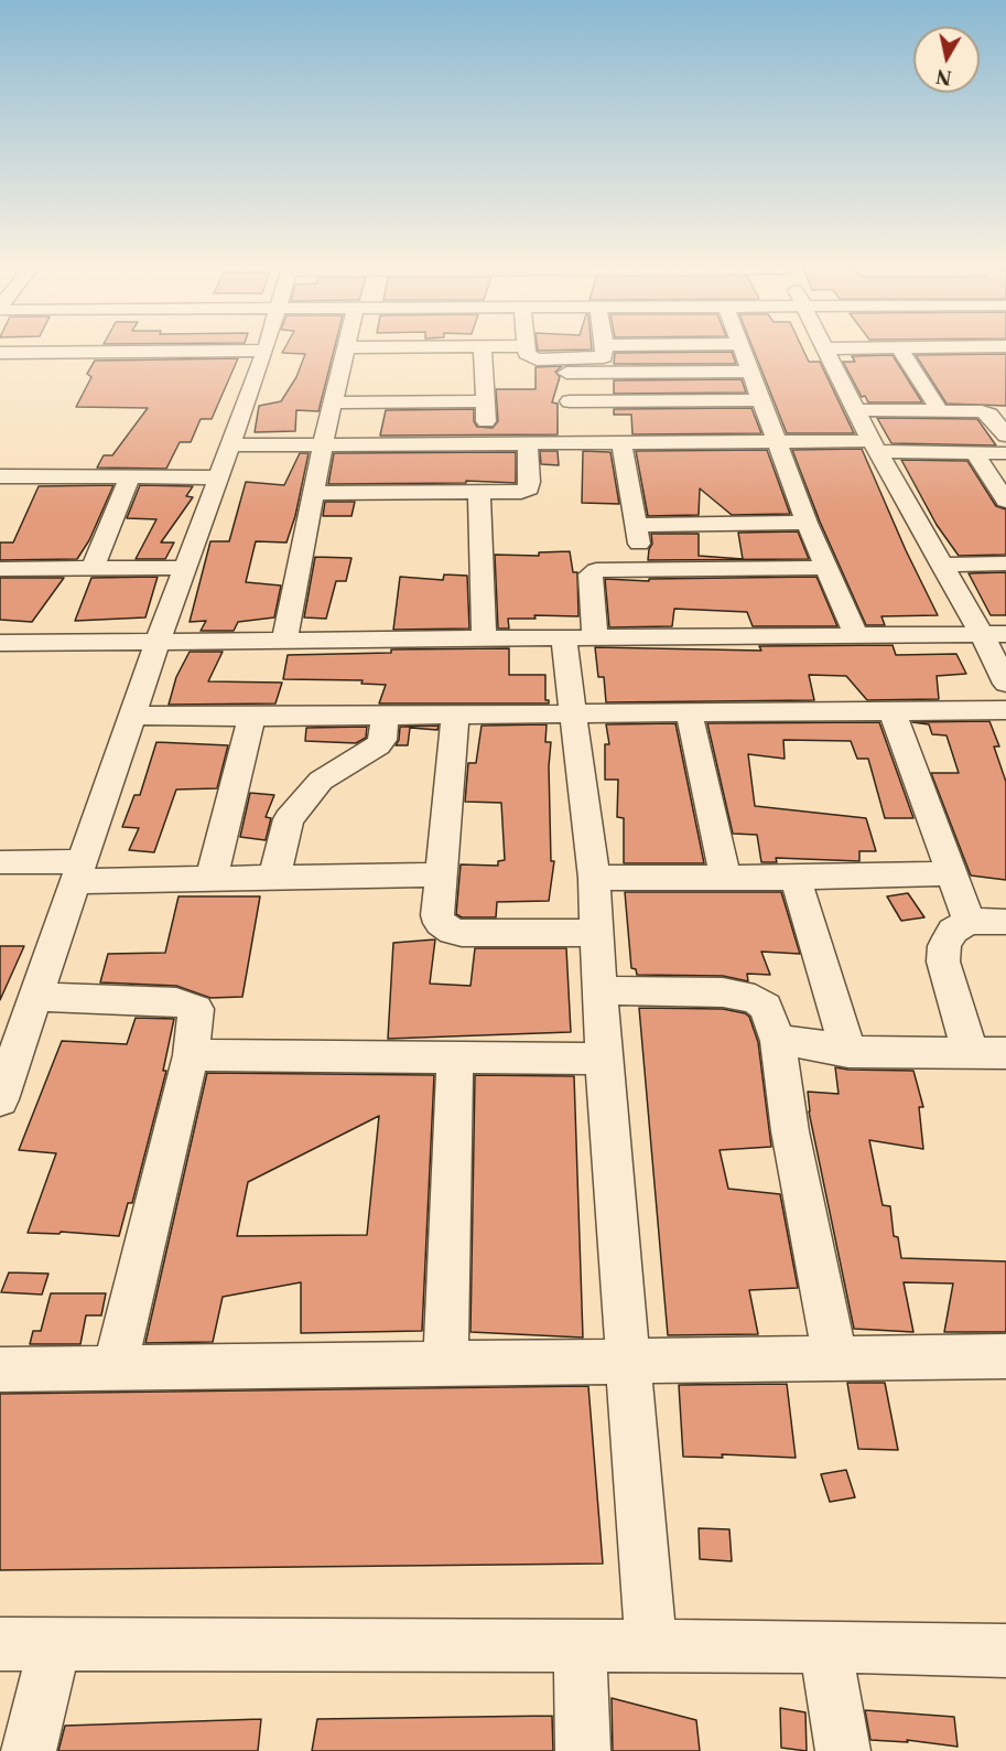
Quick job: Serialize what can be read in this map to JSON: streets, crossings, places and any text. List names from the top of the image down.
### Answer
{
  "north": "bottom"
}
